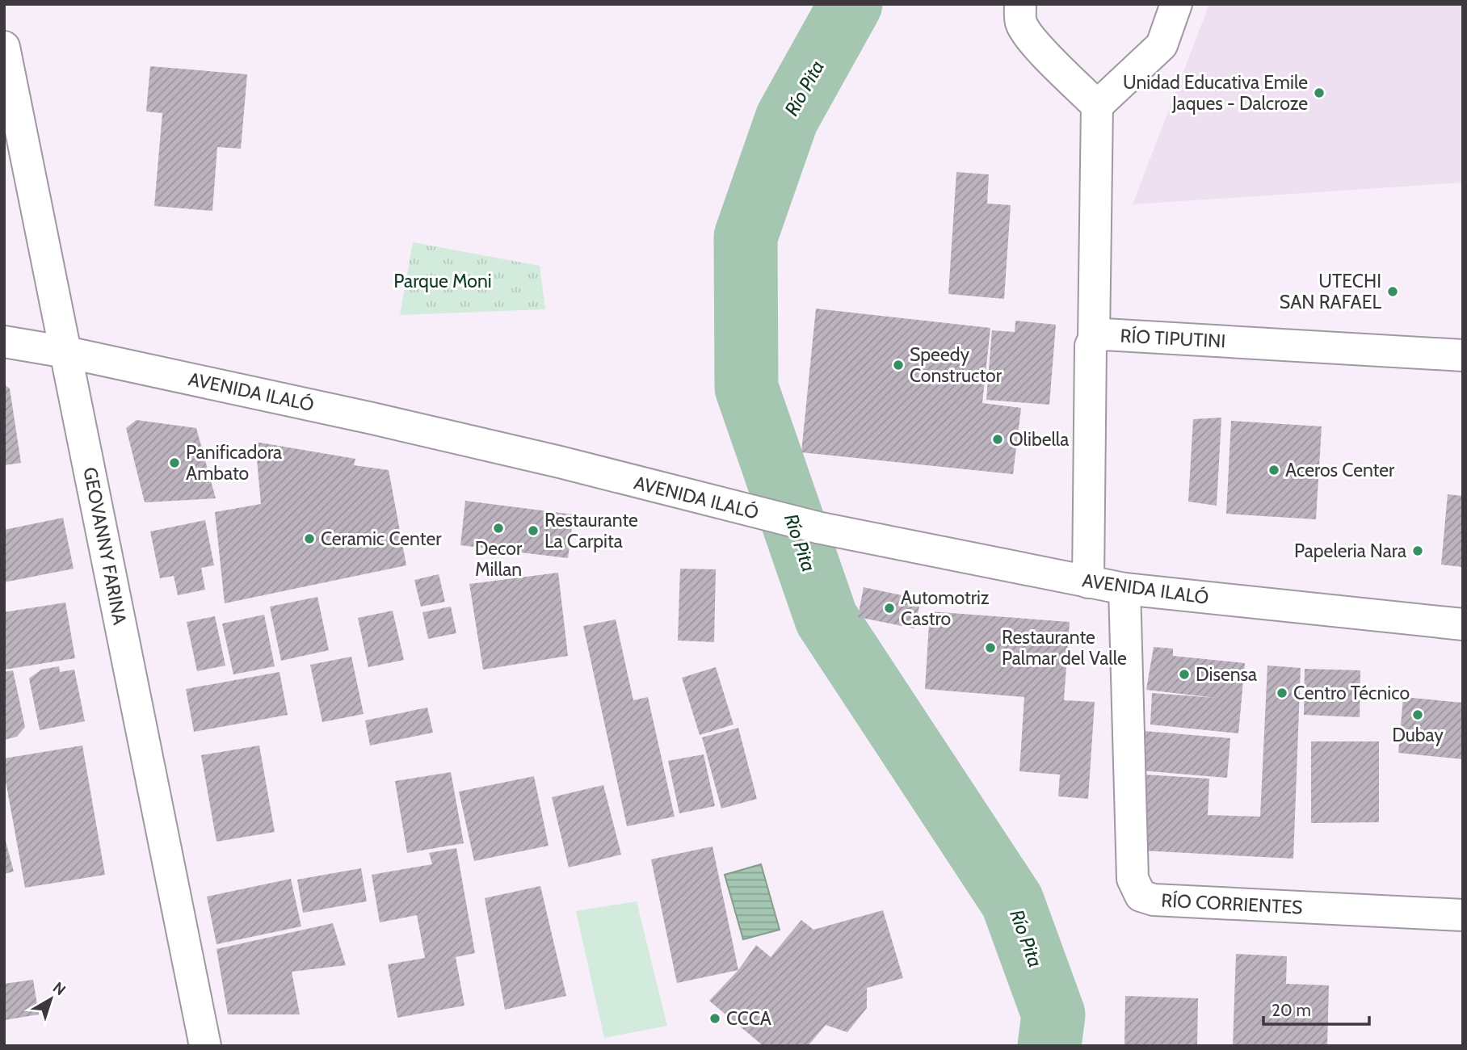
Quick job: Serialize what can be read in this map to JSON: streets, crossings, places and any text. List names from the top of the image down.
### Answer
{
  "streets": {
    "street": [
      "RÍO TIPUTINI",
      "AVENIDA ILALÓ",
      "GEOVANNY FARINA",
      "RÍO CORRIENTES"
    ]
  },
  "crossings": [
    ["RÍO TIPUTINI", "AVENIDA ILALÓ"],
    ["AVENIDA ILALÓ", "GEOVANNY FARINA"],
    ["AVENIDA ILALÓ", "RÍO CORRIENTES"]
  ],
  "water": ["Río Pita"],
  "parks": ["Parque Moni"],
  "places": [
    "Unidad Educativa Emile Jaques - Dalcroze",
    "UTECHI SAN RAFAEL",
    "Speedy Constructor",
    "Olibella",
    "Panificadora Ambato",
    "Aceros Center",
    "Decor Millan",
    "Restaurante La Carpita",
    "Ceramic Center",
    "Papeleria Nara",
    "Automotriz Castro",
    "Restaurante Palmar del Valle",
    "Disensa",
    "Centro Técnico",
    "Dubay",
    "CCCA"
  ],
  "scale_bar": "20 m",
  "north": "top right"
}
